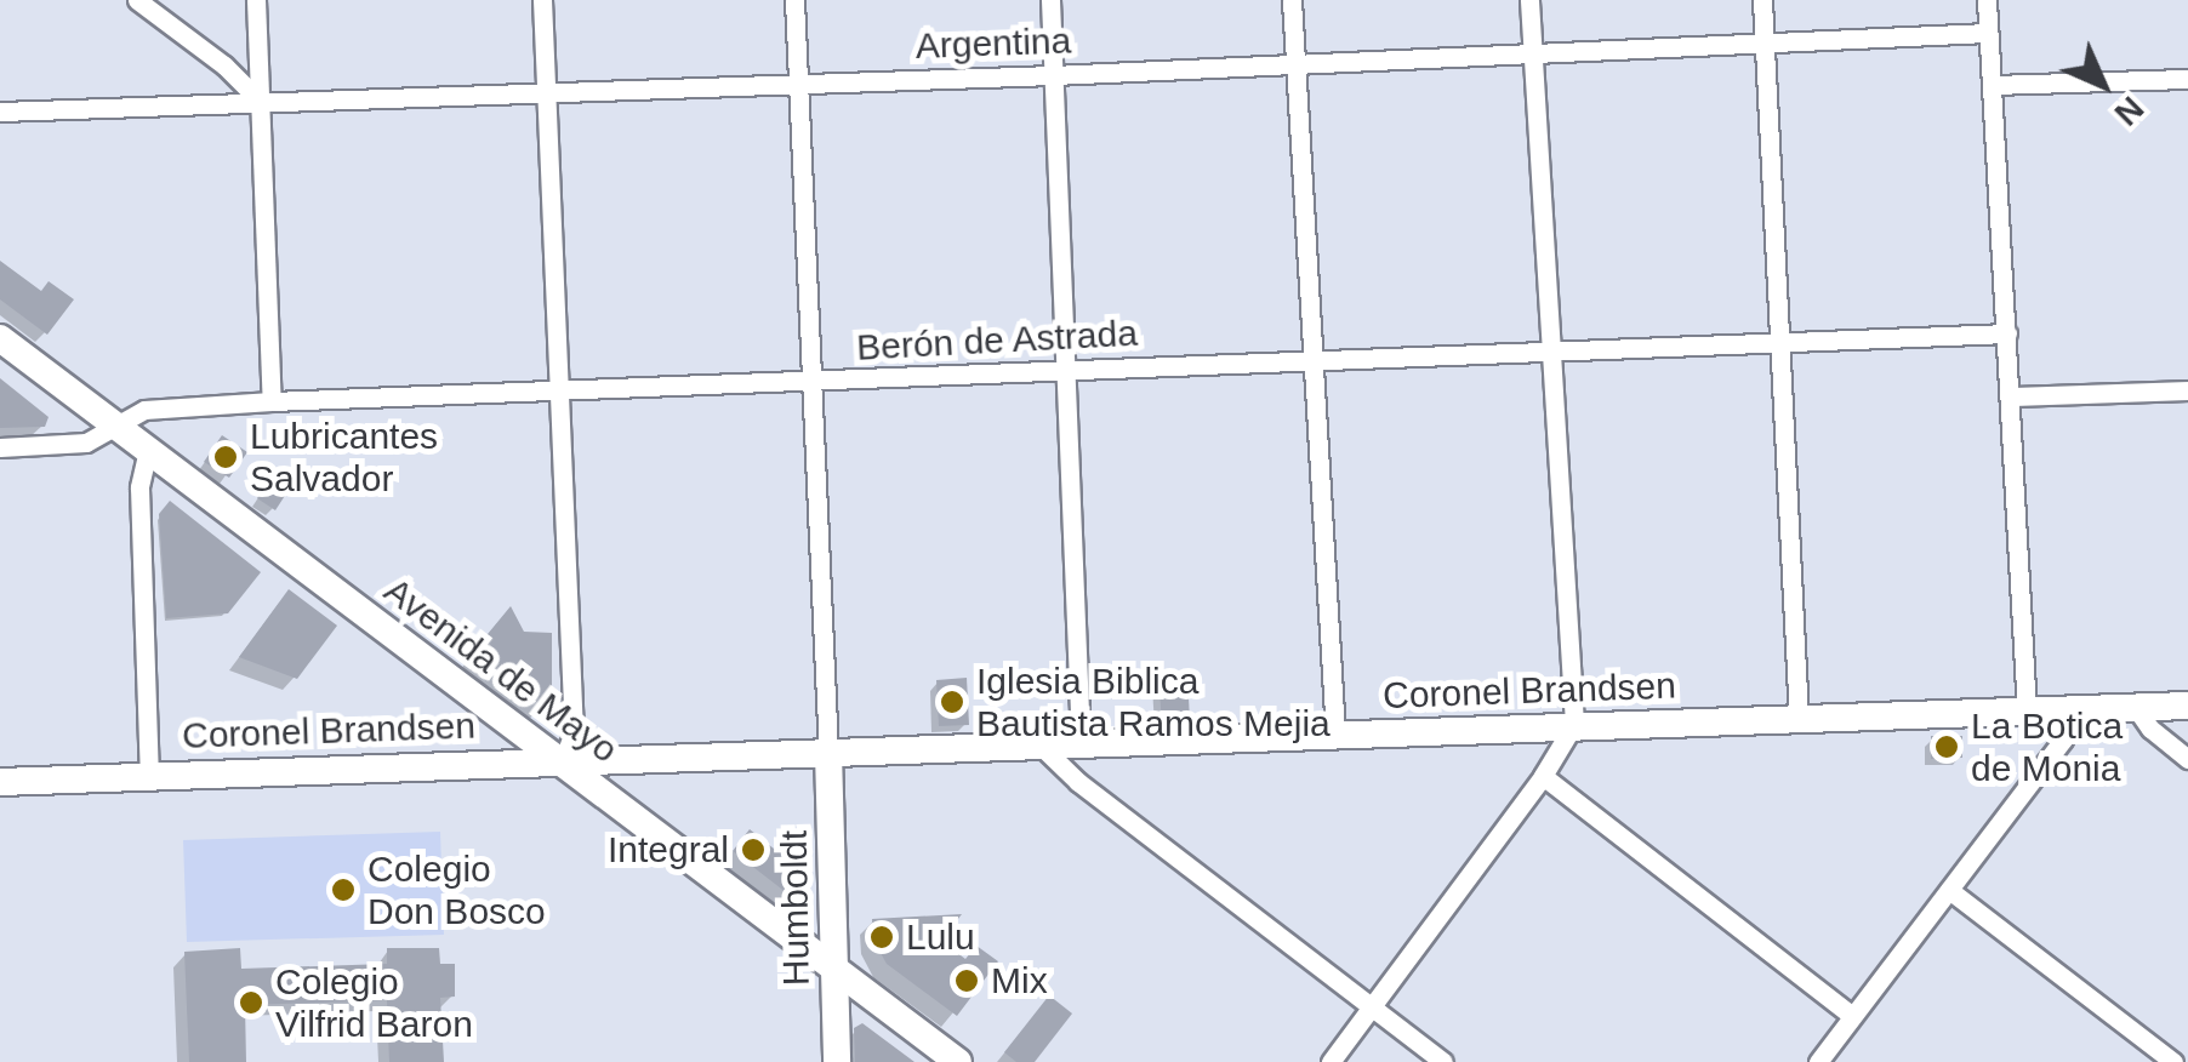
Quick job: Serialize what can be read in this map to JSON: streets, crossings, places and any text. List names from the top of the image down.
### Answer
{
  "streets": {
    "street": [
      "Argentina",
      "Berón de Astrada",
      "Avenida de Mayo",
      "Coronel Brandsen",
      "Humboldt"
    ]
  },
  "crossings": [
    ["Berón de Astrada", "Avenida de Mayo"],
    ["Avenida de Mayo", "Coronel Brandsen"],
    ["Avenida de Mayo", "Humboldt"],
    ["Coronel Brandsen", "Humboldt"]
  ],
  "places": [
    "Lubricantes Salvador",
    "Iglesia Biblica Bautista Ramos Mejia",
    "La Botica de Monia",
    "Integral",
    "Colegio Don Bosco",
    "Lulu",
    "Mix",
    "Colegio Vilfrid Baron"
  ],
  "north": "bottom right"
}
